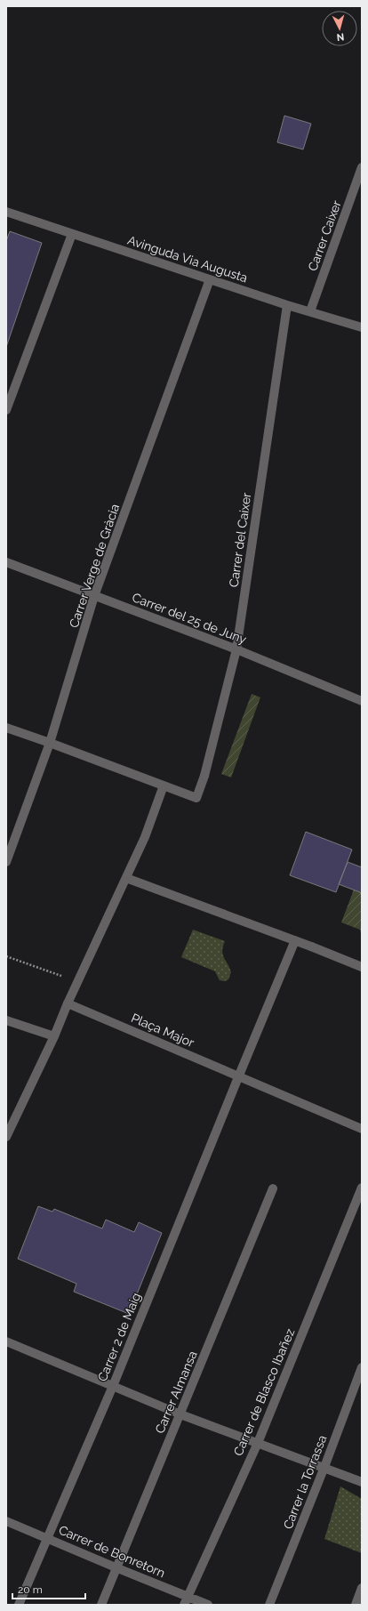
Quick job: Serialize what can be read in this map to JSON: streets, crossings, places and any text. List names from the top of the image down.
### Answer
{
  "streets": {
    "street": [
      "Carrer Caixer",
      "Avinguda Via Augusta",
      "Carrer del Caixer",
      "Carrer Verge de Gràcia",
      "Carrer del 25 de Juny",
      "Plaça Major",
      "Carrer 2 de Maig",
      "Carrer Almansa",
      "Carrer de Blasco Ibañez",
      "Carrer la Torrassa",
      "Carrer de Bonretorn"
    ]
  },
  "crossings": [
    ["Carrer Caixer", "Avinguda Via Augusta"],
    ["Avinguda Via Augusta", "Carrer del Caixer"],
    ["Avinguda Via Augusta", "Carrer Verge de Gràcia"],
    ["Carrer del Caixer", "Carrer del 25 de Juny"],
    ["Carrer Verge de Gràcia", "Carrer del 25 de Juny"],
    ["Plaça Major", "Carrer 2 de Maig"],
    ["Carrer 2 de Maig", "Carrer de Bonretorn"],
    ["Carrer Almansa", "Carrer de Bonretorn"],
    ["Carrer de Blasco Ibañez", "Carrer de Bonretorn"]
  ],
  "scale_bar": "20 m",
  "north": "bottom"
}
